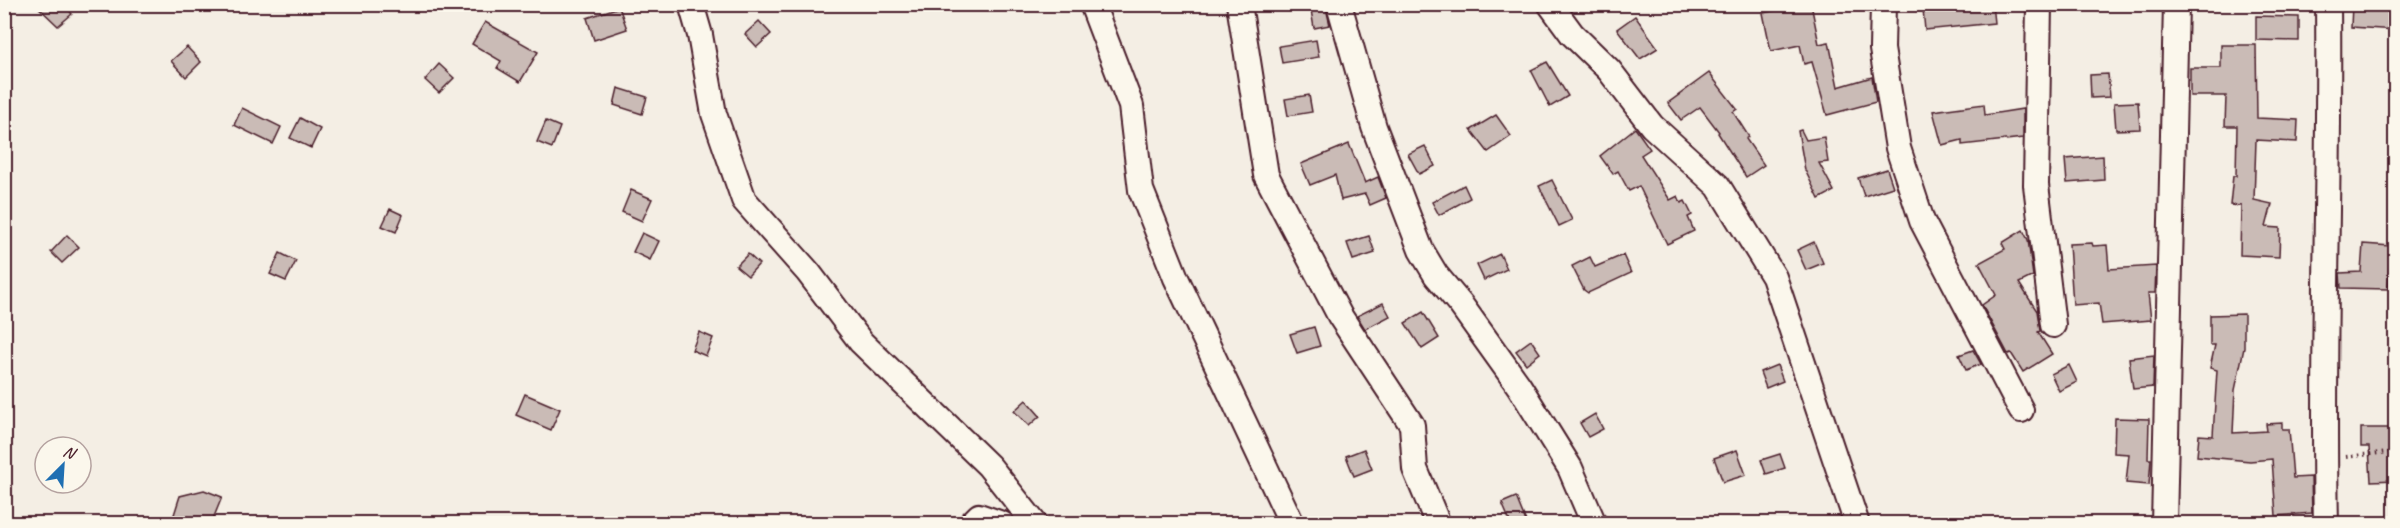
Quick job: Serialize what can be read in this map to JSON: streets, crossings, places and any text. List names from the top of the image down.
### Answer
{
  "north": "top right"
}
